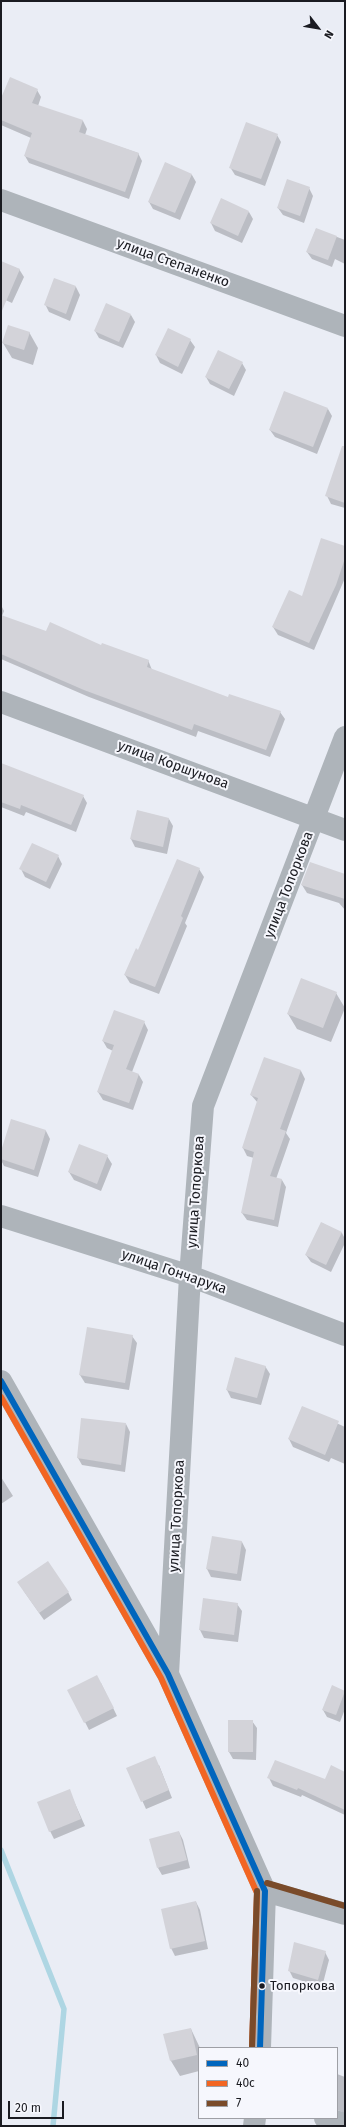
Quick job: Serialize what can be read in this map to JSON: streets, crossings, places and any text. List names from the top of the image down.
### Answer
{
  "streets": {
    "street": [
      "улица Степаненко",
      "улица Коршунова",
      "улица Топоркова",
      "улица Гончарука"
    ]
  },
  "crossings": [
    ["улица Коршунова", "улица Топоркова"],
    ["улица Топоркова", "улица Гончарука"]
  ],
  "places": ["Топоркова"],
  "lines": ["transit line 40", "transit line 40с", "transit line 7"],
  "legend": ["40", "40с", "7"],
  "scale_bar": "20 m",
  "north": "bottom right"
}
